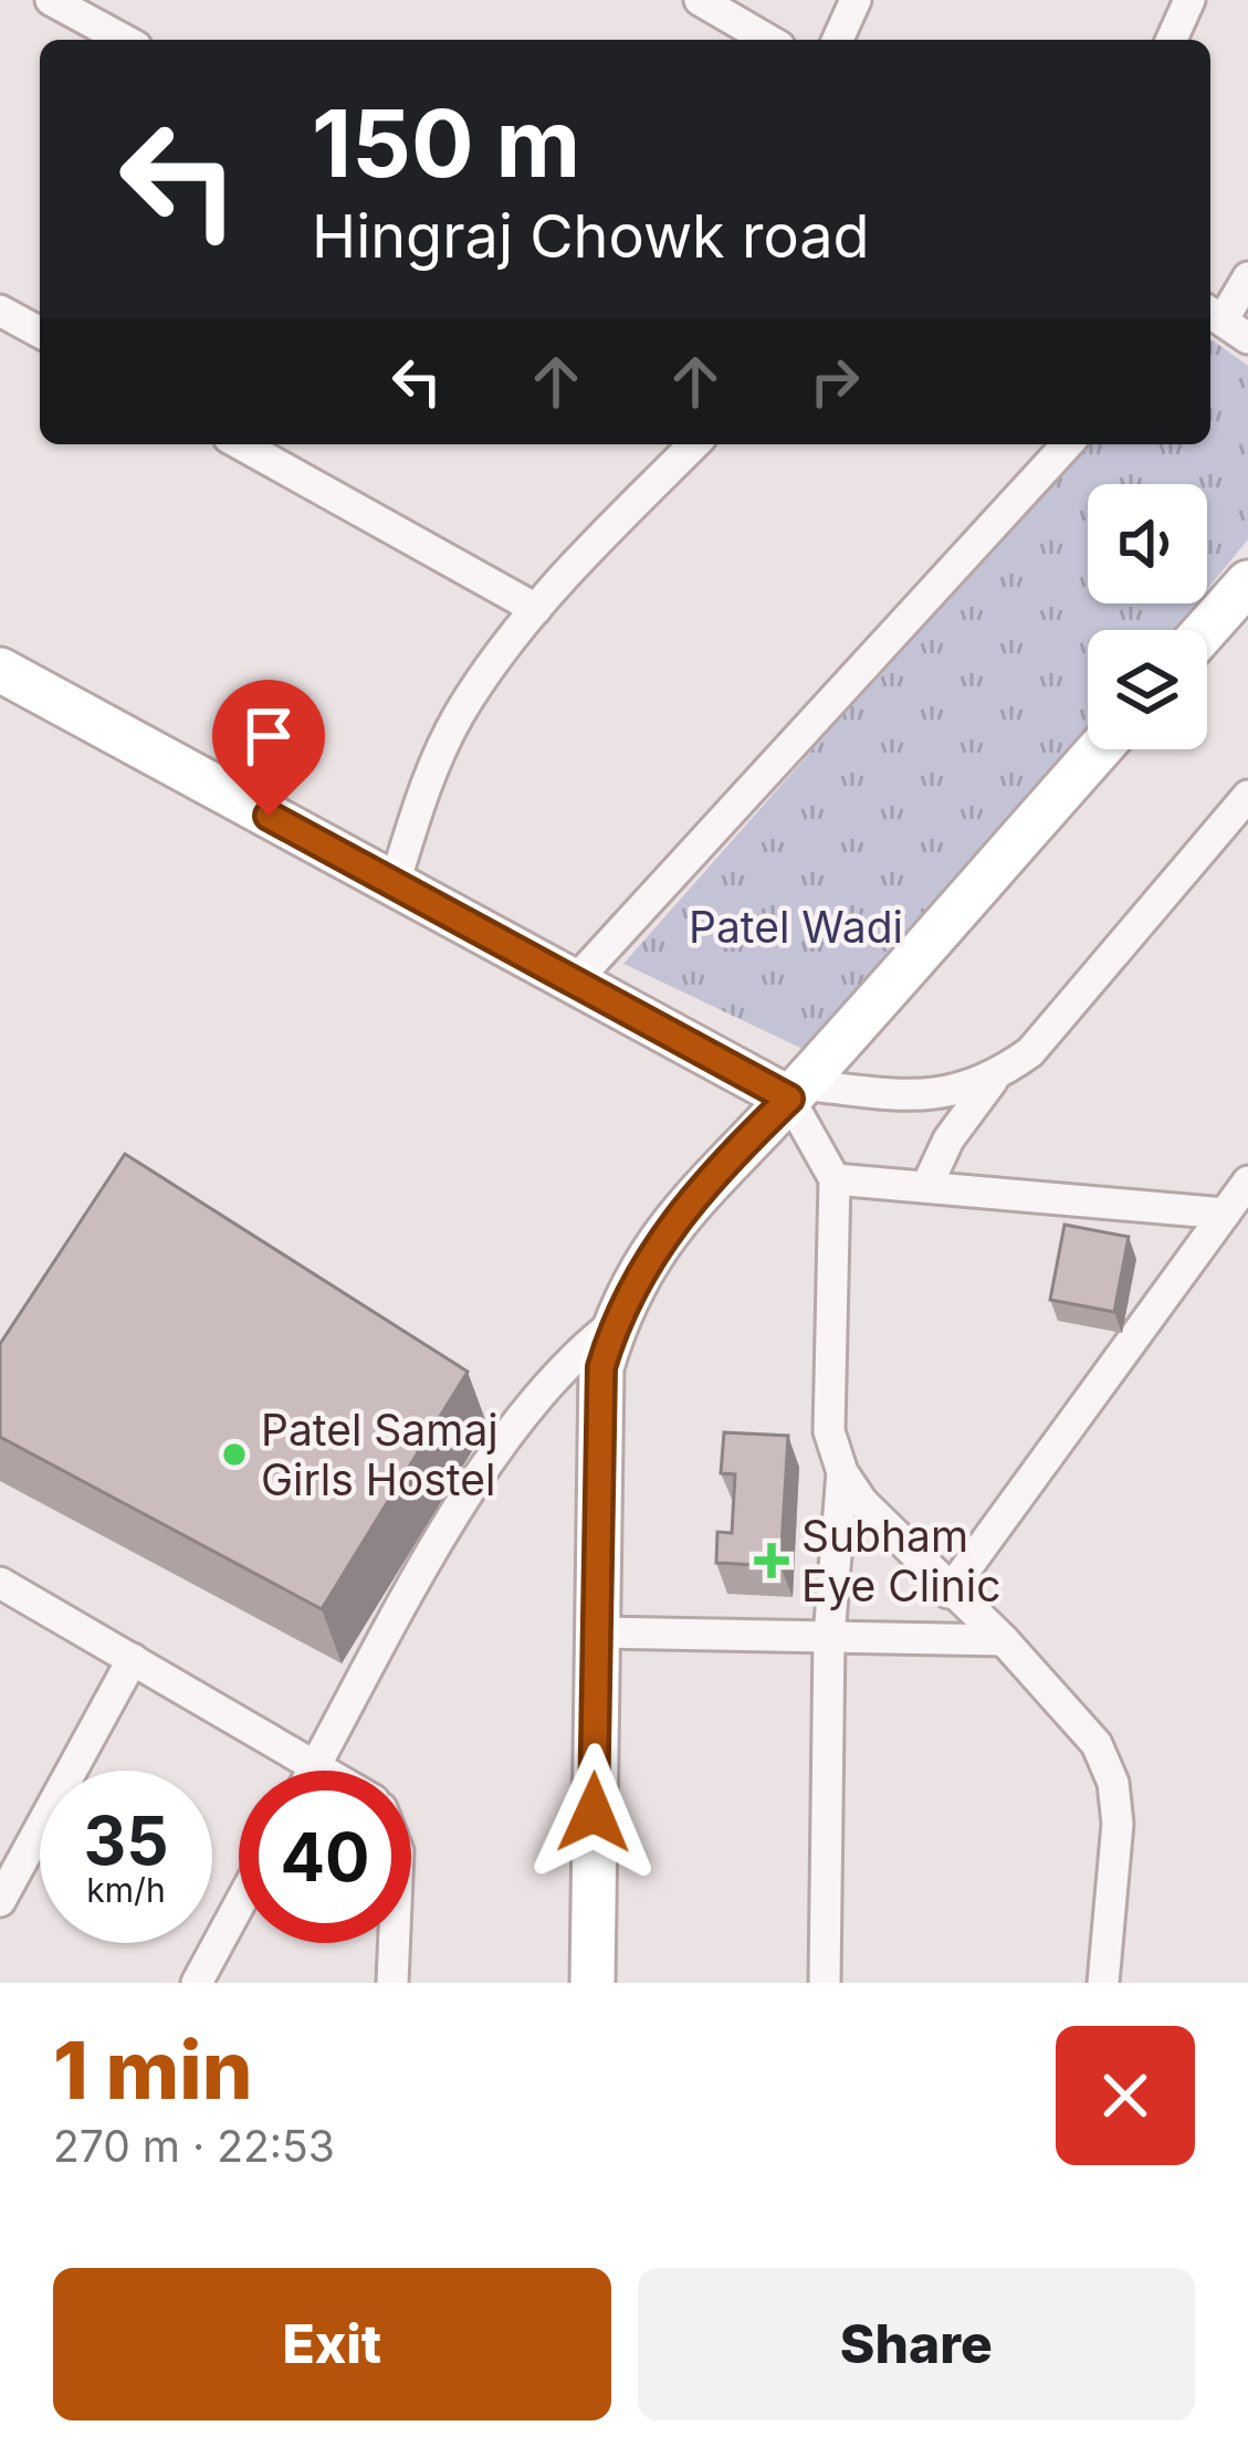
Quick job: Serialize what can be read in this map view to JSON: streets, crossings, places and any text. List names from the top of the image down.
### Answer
{
  "parks": ["Patel Wadi"],
  "places": {
    "other": ["Patel Samaj Girls Hostel"],
    "health": ["Subham Eye Clinic"]
  },
  "page": {
    "turn": ["150 m", "Hingraj Chowk road"],
    "speed": "35 km/h",
    "limit": "40",
    "heading": ["1 min", "270 m · 22:53"],
    "buttons": ["Exit", "Share"]
  }
}
